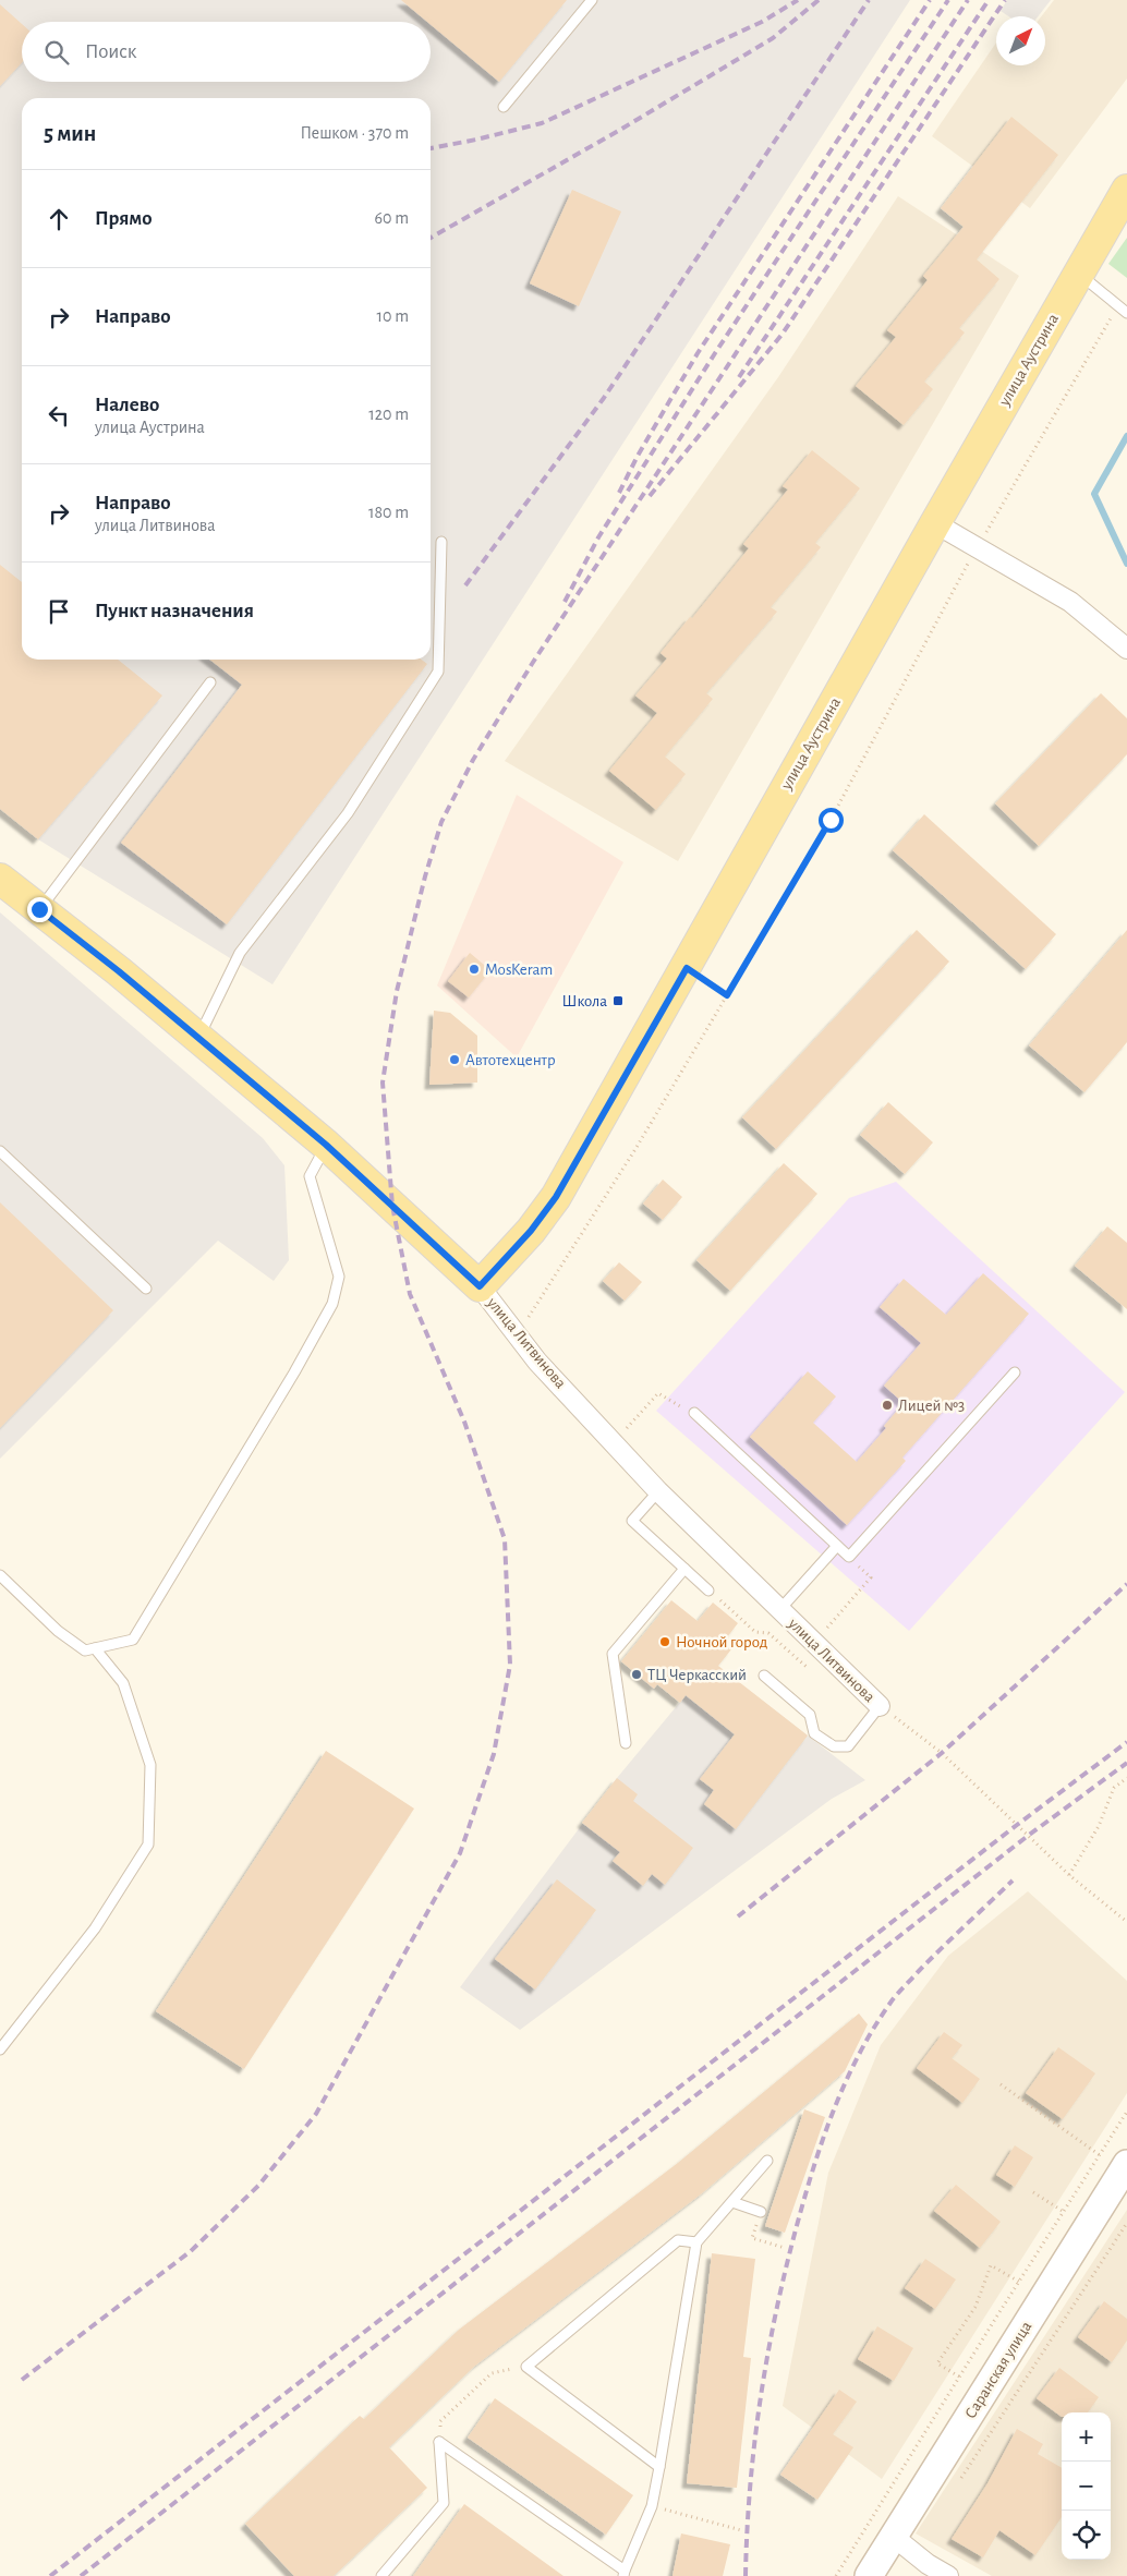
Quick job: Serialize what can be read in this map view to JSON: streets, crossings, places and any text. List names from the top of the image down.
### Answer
{
  "streets": {
    "main road": ["улица Аустрина", "улица Литвинова", "Саранская улица"]
  },
  "crossings": [
    ["улица Аустрина", "улица Литвинова"]
  ],
  "places": {
    "other": [
      "MosKeram",
      "Автотехцентр",
      "Лицей №3",
      "Ночной город",
      "ТЦ Черкасский"
    ],
    "transit": ["Школа"]
  },
  "north": "top right",
  "page": {
    "search": "Поиск",
    "heading": ["5 мин", "Пешком · 370 m"],
    "list": [
      ["Прямо", "60 m"],
      ["Направо", "10 m"],
      ["Налево", "улица Аустрина", "120 m"],
      ["Направо", "улица Литвинова", "180 m"],
      "Пункт назначения"
    ],
    "map_buttons": ["+", "−"]
  }
}
